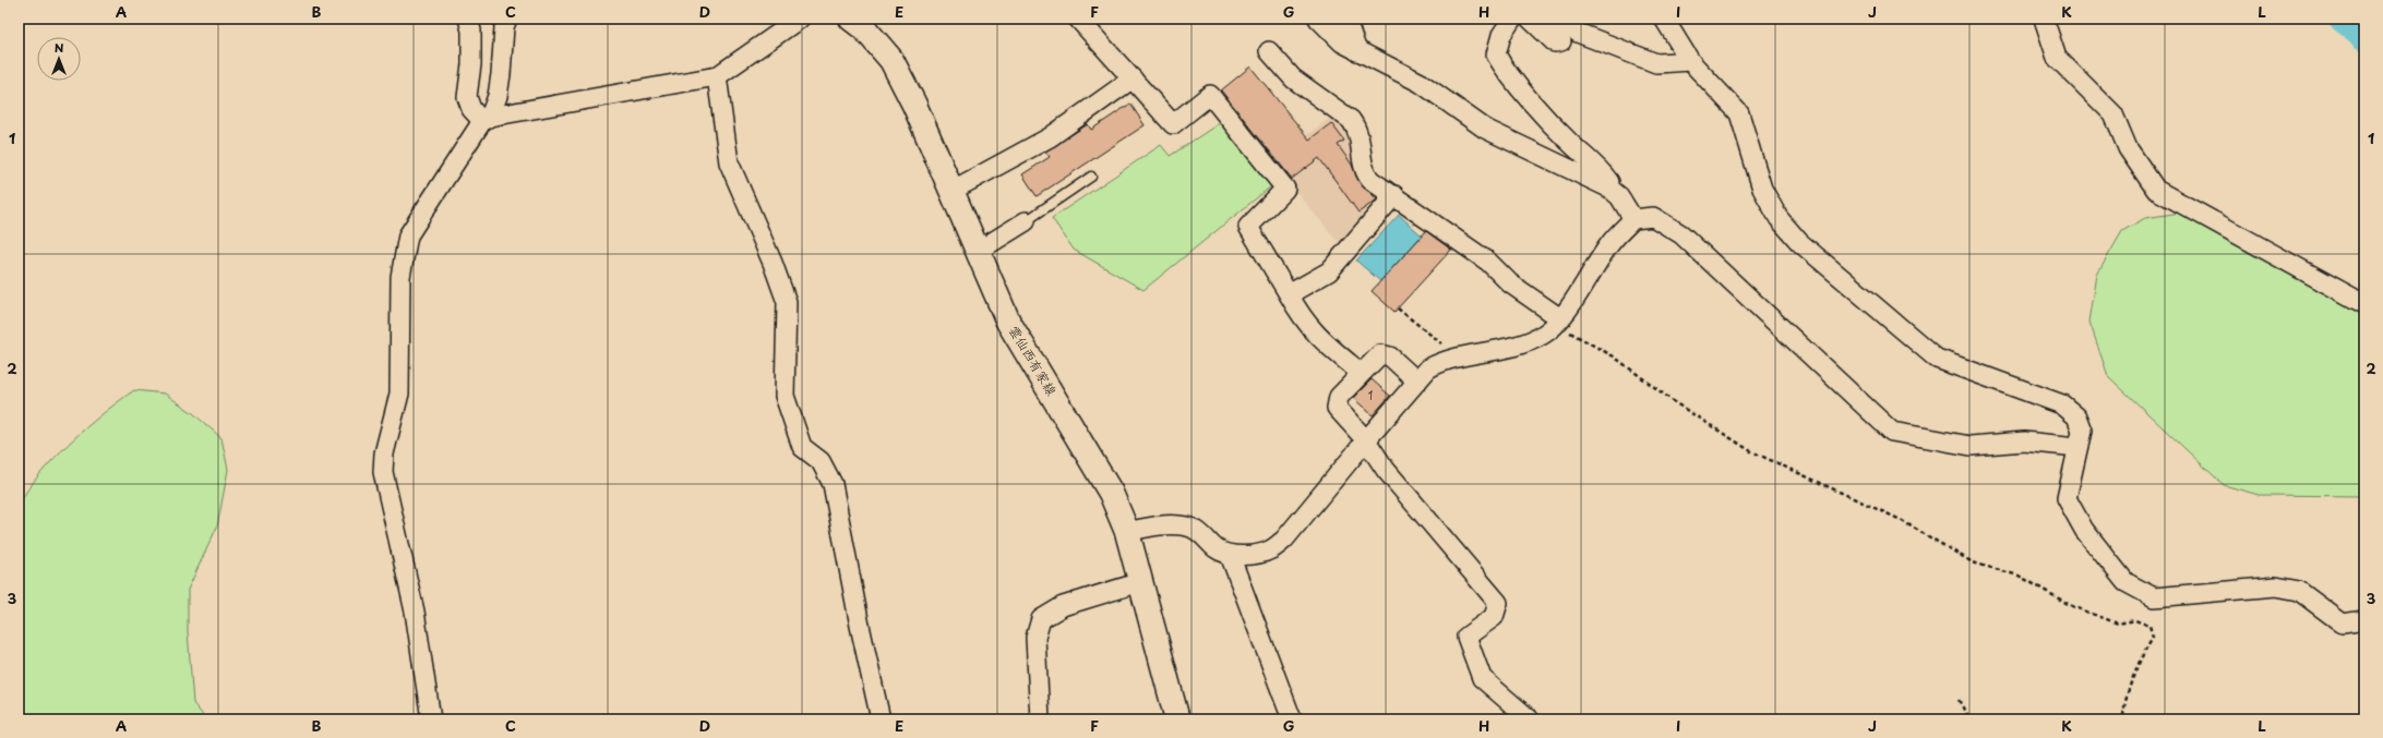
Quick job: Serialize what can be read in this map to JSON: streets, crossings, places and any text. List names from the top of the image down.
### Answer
{
  "streets": {
    "main road": ["雲仙西有家線"]
  },
  "house_numbers": ["1"],
  "north": "top",
  "grid": {
    "columns": [
      "A",
      "B",
      "C",
      "D",
      "E",
      "F",
      "G",
      "H",
      "I",
      "J",
      "K",
      "L"
    ],
    "rows": ["1", "2", "3"]
  }
}
